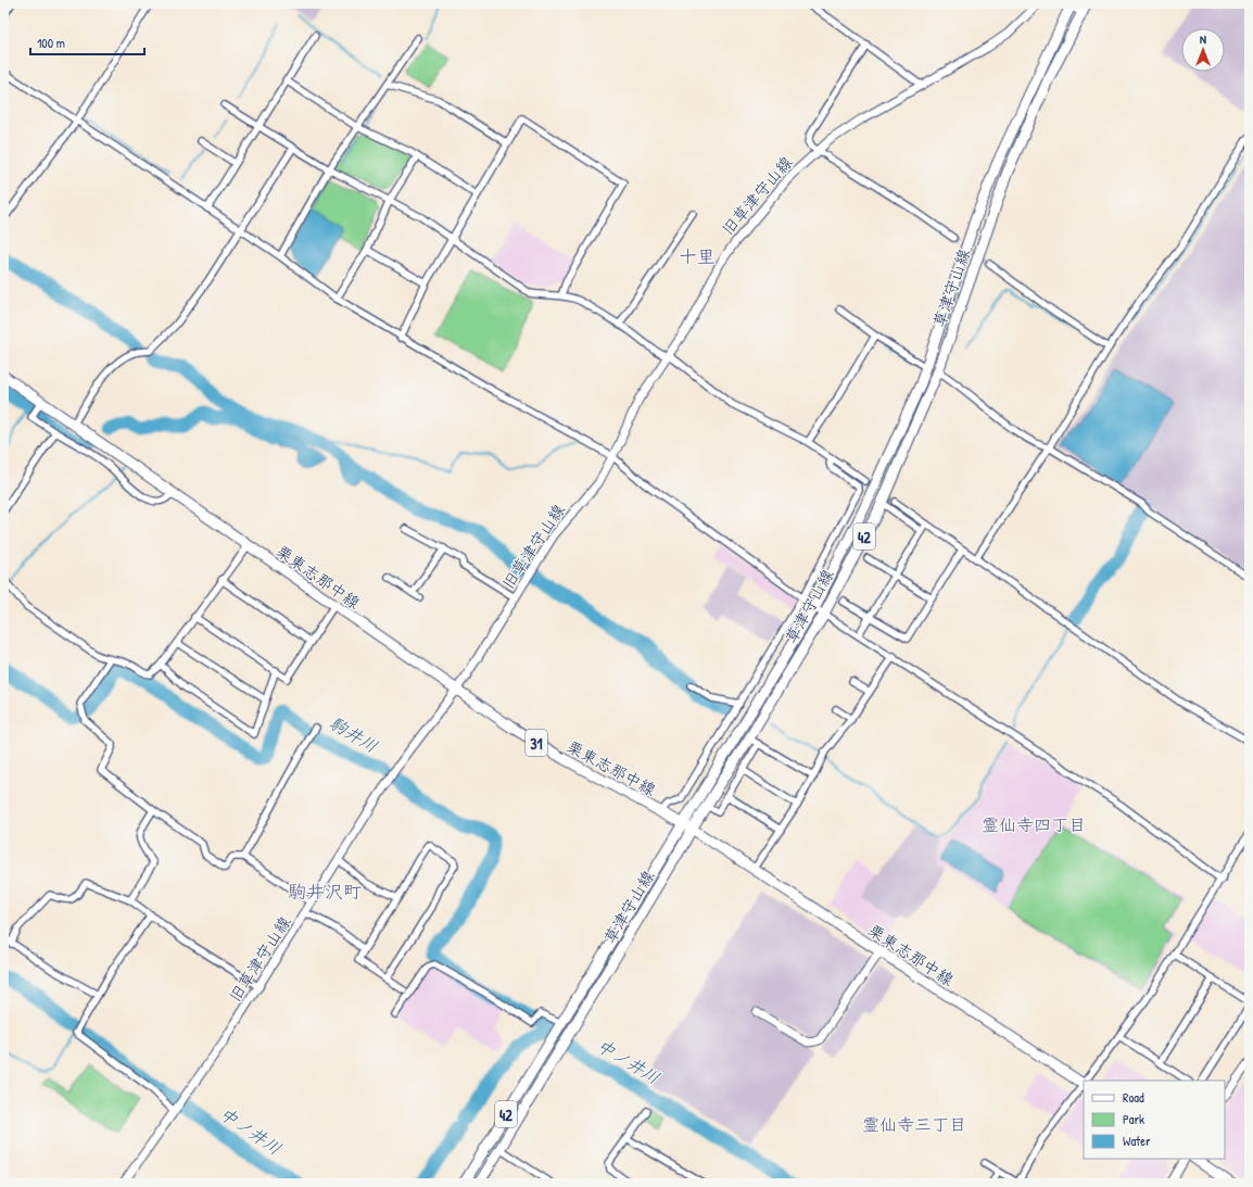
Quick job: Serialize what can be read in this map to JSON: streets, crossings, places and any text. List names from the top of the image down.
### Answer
{
  "streets": {
    "main road": [
      "草津守山線",
      "42",
      "栗東志那中線",
      "31"
    ],
    "street": ["旧草津守山線"]
  },
  "crossings": [
    ["旧草津守山線", "栗東志那中線"],
    ["草津守山線", "栗東志那中線"]
  ],
  "districts": [
    "十里",
    "霊仙寺四丁目",
    "駒井沢町",
    "霊仙寺三丁目"
  ],
  "water": ["駒井川", "中ノ井川"],
  "legend": ["Road", "Park", "Water"],
  "scale_bar": "100 m",
  "north": "top"
}
